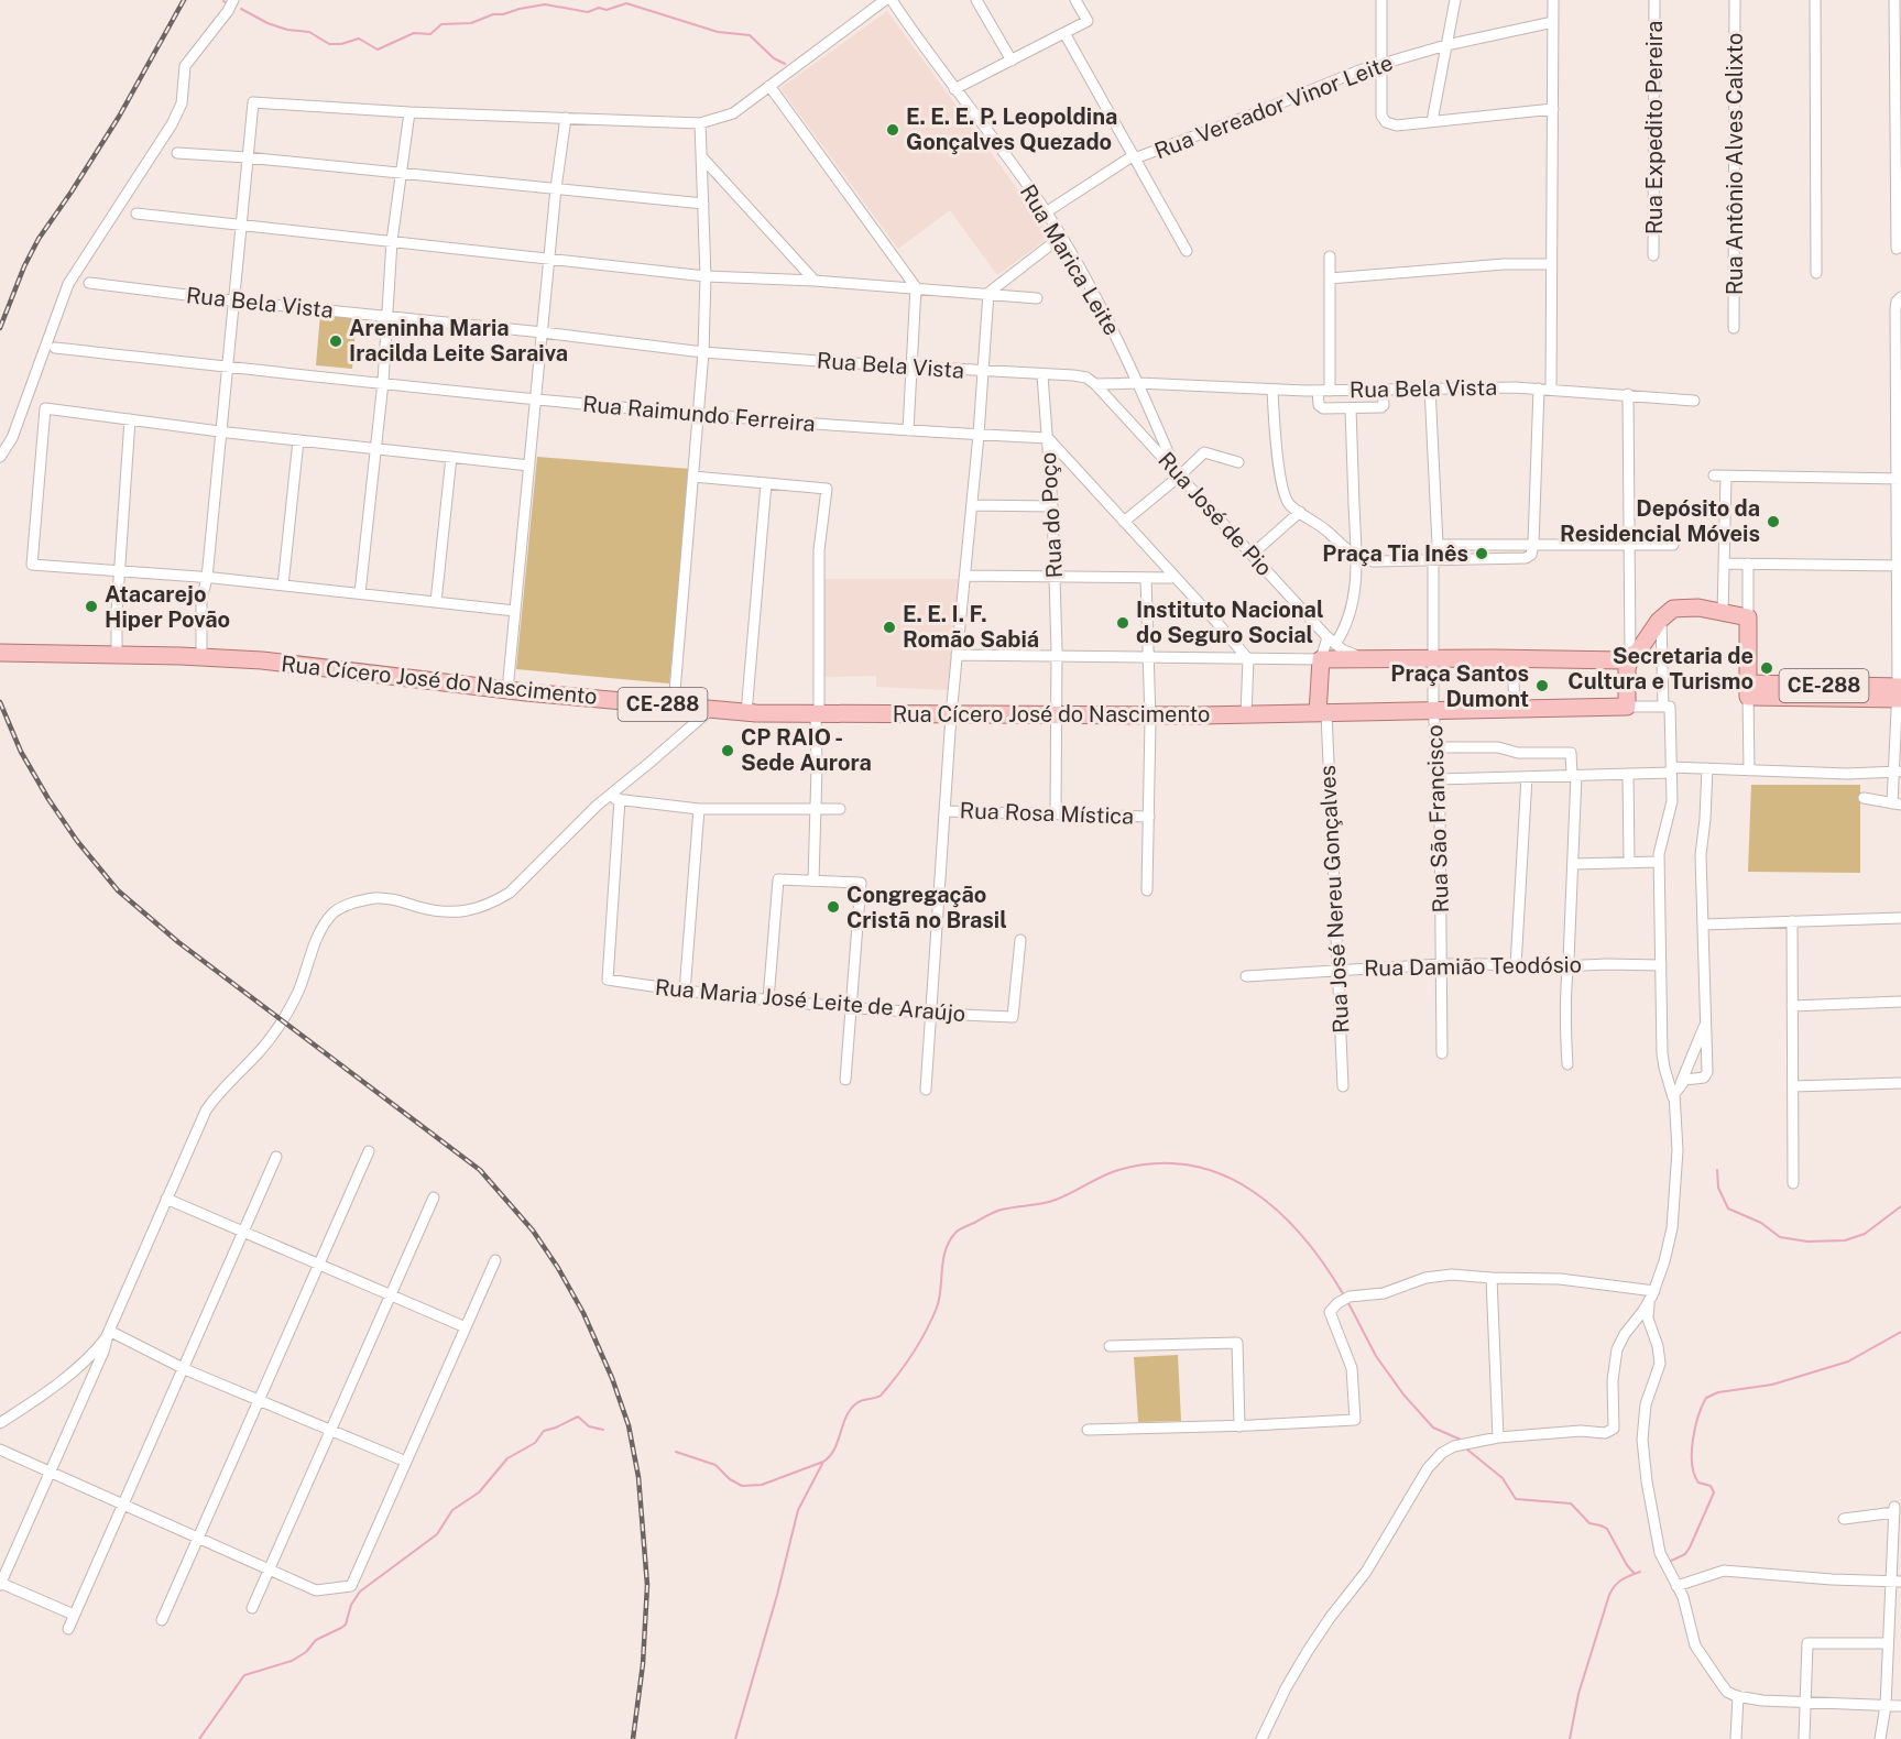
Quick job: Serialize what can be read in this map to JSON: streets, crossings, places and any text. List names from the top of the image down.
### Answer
{
  "streets": {
    "main road": ["Rua Cícero José do Nascimento", "CE-288", "Rua José Nereu Gonçalves"],
    "street": [
      "Rua Vereador Vinor Leite",
      "Rua Expedito Pereira",
      "Rua Antônio Alves Calixto",
      "Rua Marica Leite",
      "Rua Bela Vista",
      "Rua Raimundo Ferreira",
      "Rua José de Pio",
      "Rua do Poço",
      "Rua Rosa Mística",
      "Rua São Francisco",
      "Rua Damião Teodósio",
      "Rua Maria José Leite de Araújo"
    ]
  },
  "crossings": [
    ["Rua Vereador Vinor Leite", "Rua Marica Leite"],
    ["Rua Marica Leite", "Rua Bela Vista"],
    ["Rua Marica Leite", "Rua José de Pio"],
    ["Rua Bela Vista", "Rua José de Pio"],
    ["Rua Bela Vista", "Rua do Poço"],
    ["Rua Bela Vista", "Rua São Francisco"],
    ["Rua Raimundo Ferreira", "Rua do Poço"],
    ["Rua José de Pio", "Rua José Nereu Gonçalves"],
    ["Rua do Poço", "Rua Cícero José do Nascimento"],
    ["Rua do Poço", "Rua Rosa Mística"],
    ["Rua Cícero José do Nascimento", "Rua São Francisco"],
    ["Rua Cícero José do Nascimento", "Rua José Nereu Gonçalves"],
    ["Rua São Francisco", "Rua Damião Teodósio"],
    ["Rua José Nereu Gonçalves", "Rua Damião Teodósio"]
  ],
  "places": [
    "E. E. E. P. Leopoldina Gonçalves Quezado",
    "Areninha Maria Iracilda Leite Saraiva",
    "Depósito da Residencial Móveis",
    "Praça Tia Inês",
    "Atacarejo Hiper Povão",
    "Instituto Nacional do Seguro Social",
    "E. E. I. F. Romão Sabiá",
    "Secretaria de Cultura e Turismo",
    "Praça Santos Dumont",
    "CP RAIO - Sede Aurora",
    "Congregação Cristã no Brasil"
  ]
}
